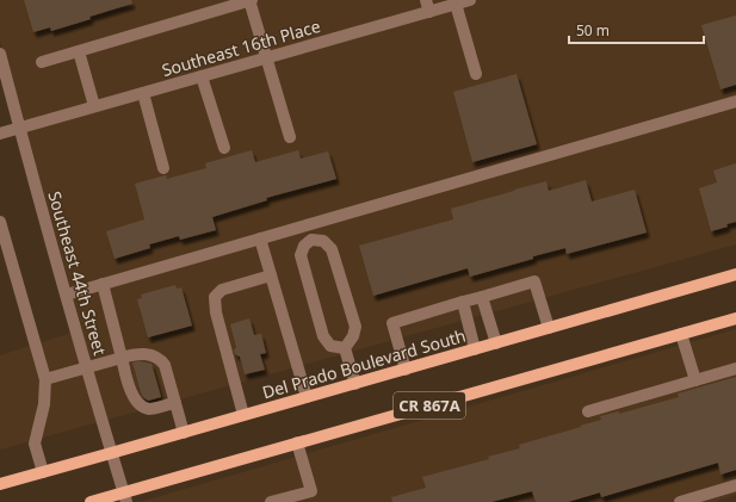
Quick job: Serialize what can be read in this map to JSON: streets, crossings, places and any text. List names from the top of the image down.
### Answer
{
  "streets": {
    "main road": ["Del Prado Boulevard South", "CR 867A"],
    "street": ["Southeast 16th Place", "Southeast 44th Street"]
  },
  "crossings": [
    ["Southeast 16th Place", "Southeast 44th Street"],
    ["Southeast 44th Street", "Del Prado Boulevard South"],
    ["Southeast 44th Street", "CR 867A"]
  ],
  "scale_bar": "50 m"
}
